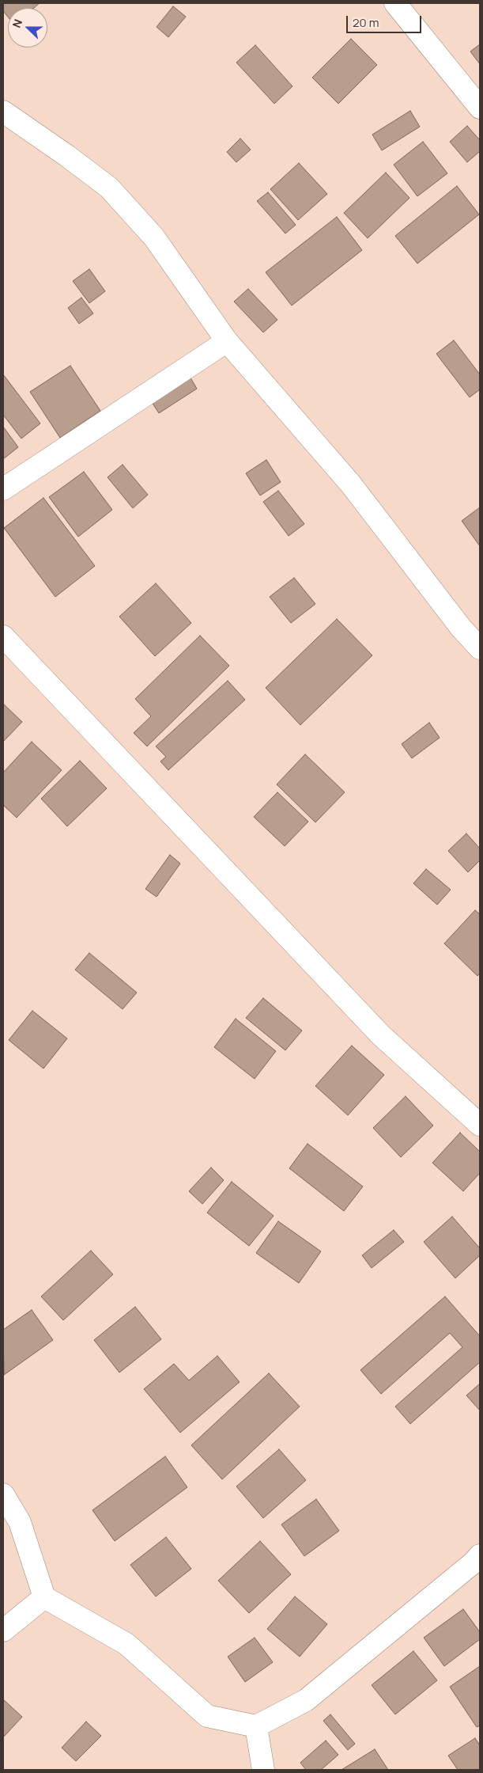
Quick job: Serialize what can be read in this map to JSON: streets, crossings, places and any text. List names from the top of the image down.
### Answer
{
  "scale_bar": "20 m",
  "north": "left"
}
